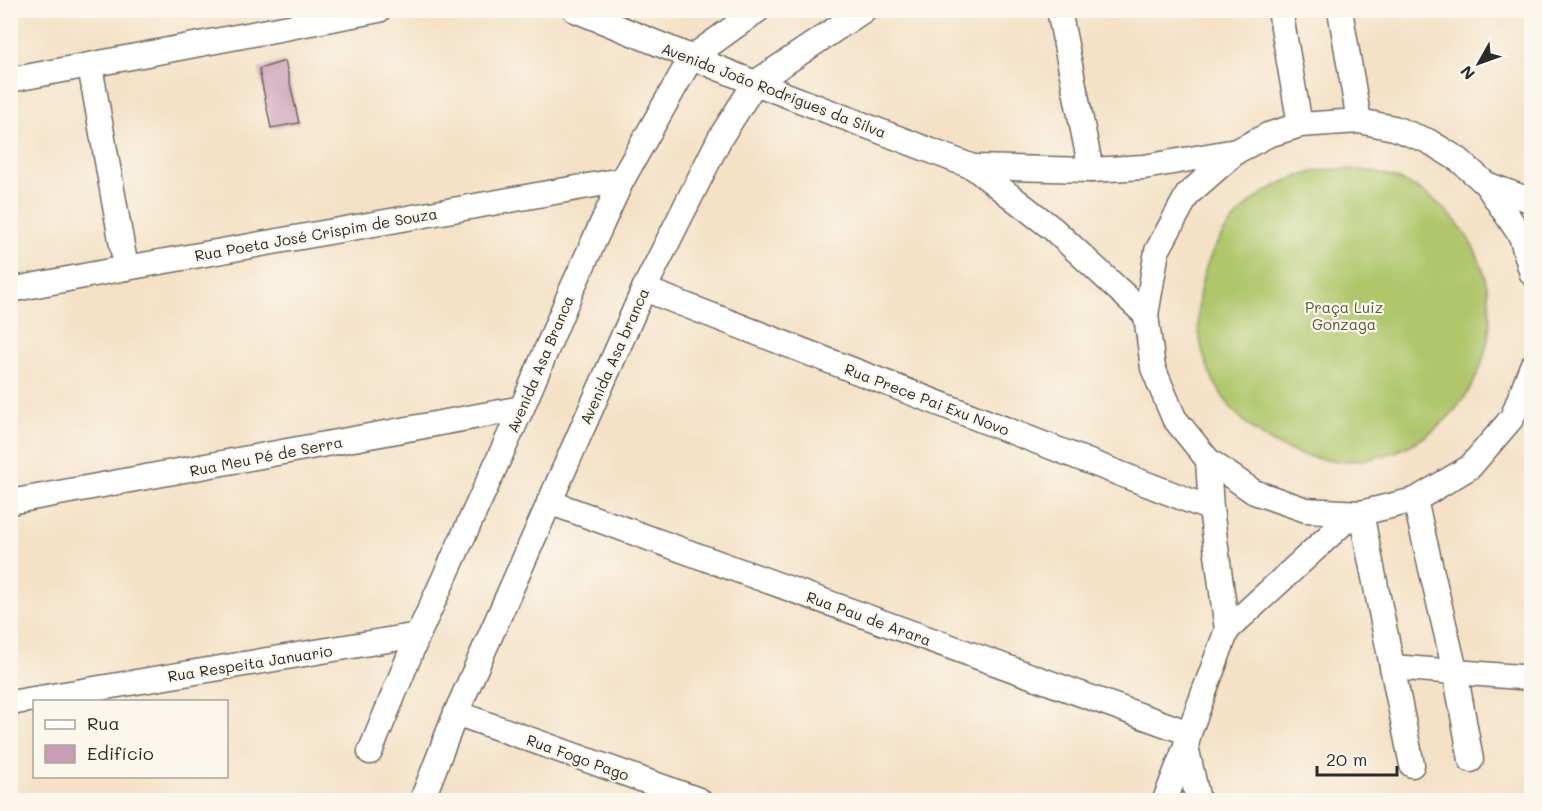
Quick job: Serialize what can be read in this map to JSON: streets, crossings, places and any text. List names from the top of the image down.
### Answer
{
  "streets": {
    "street": [
      "Avenida João Rodrigues da Silva",
      "Rua Poeta José Crispim de Souza",
      "Avenida Asa branca",
      "Avenida Asa Branca",
      "Rua Prece Pai Exu Novo",
      "Rua Meu Pé de Serra",
      "Rua Pau de Arara",
      "Rua Respeita Januario",
      "Rua Fogo Pago"
    ]
  },
  "crossings": [
    ["Avenida João Rodrigues da Silva", "Avenida Asa branca"],
    ["Avenida João Rodrigues da Silva", "Avenida Asa Branca"],
    ["Rua Poeta José Crispim de Souza", "Avenida Asa Branca"],
    ["Avenida Asa branca", "Rua Prece Pai Exu Novo"],
    ["Avenida Asa branca", "Rua Pau de Arara"],
    ["Avenida Asa branca", "Rua Fogo Pago"],
    ["Avenida Asa Branca", "Rua Meu Pé de Serra"],
    ["Avenida Asa Branca", "Rua Respeita Januario"]
  ],
  "parks": ["Praça Luiz Gonzaga"],
  "legend": ["Rua", "Edifício"],
  "scale_bar": "20 m",
  "north": "bottom left"
}
